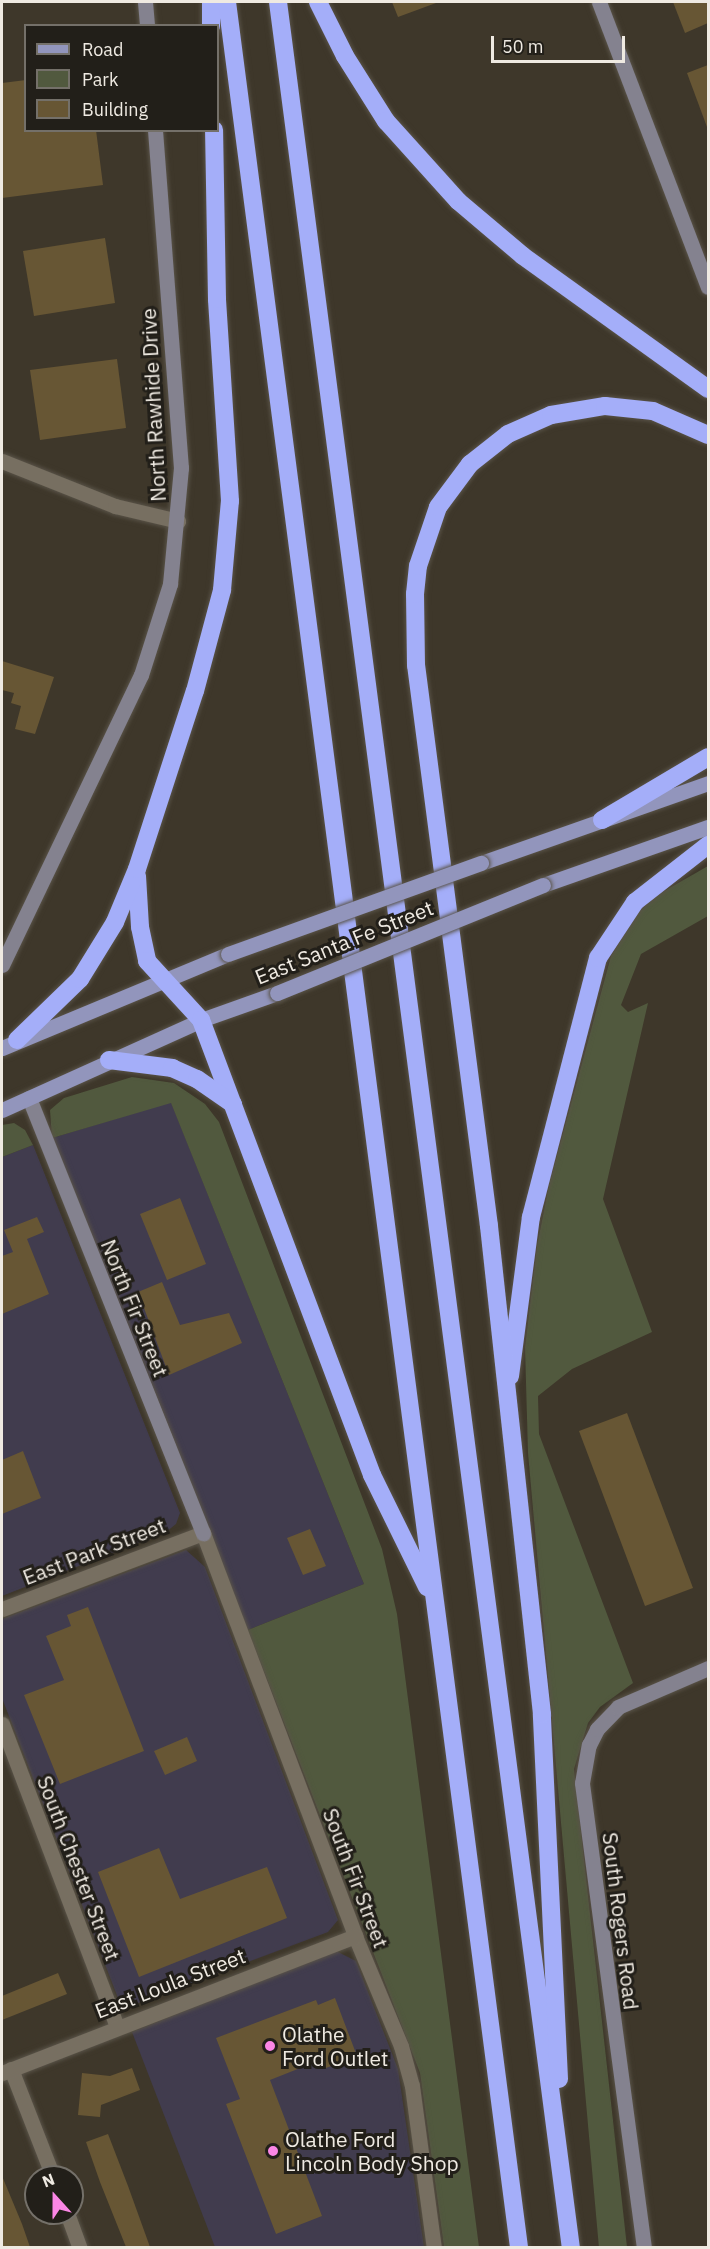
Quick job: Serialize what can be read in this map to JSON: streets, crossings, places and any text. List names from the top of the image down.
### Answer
{
  "streets": {
    "main road": ["East Santa Fe Street"],
    "street": [
      "North Rawhide Drive",
      "North Fir Street",
      "East Park Street",
      "South Chester Street",
      "South Fir Street",
      "South Rogers Road",
      "East Loula Street"
    ]
  },
  "crossings": [
    ["East Santa Fe Street", "North Fir Street"],
    ["North Fir Street", "East Park Street"],
    ["North Fir Street", "South Fir Street"],
    ["East Park Street", "South Fir Street"],
    ["South Chester Street", "East Loula Street"],
    ["South Fir Street", "East Loula Street"]
  ],
  "places": ["Olathe Ford Outlet", "Olathe Ford Lincoln Body Shop"],
  "legend": ["Road", "Park", "Building"],
  "scale_bar": "50 m",
  "north": "top"
}
